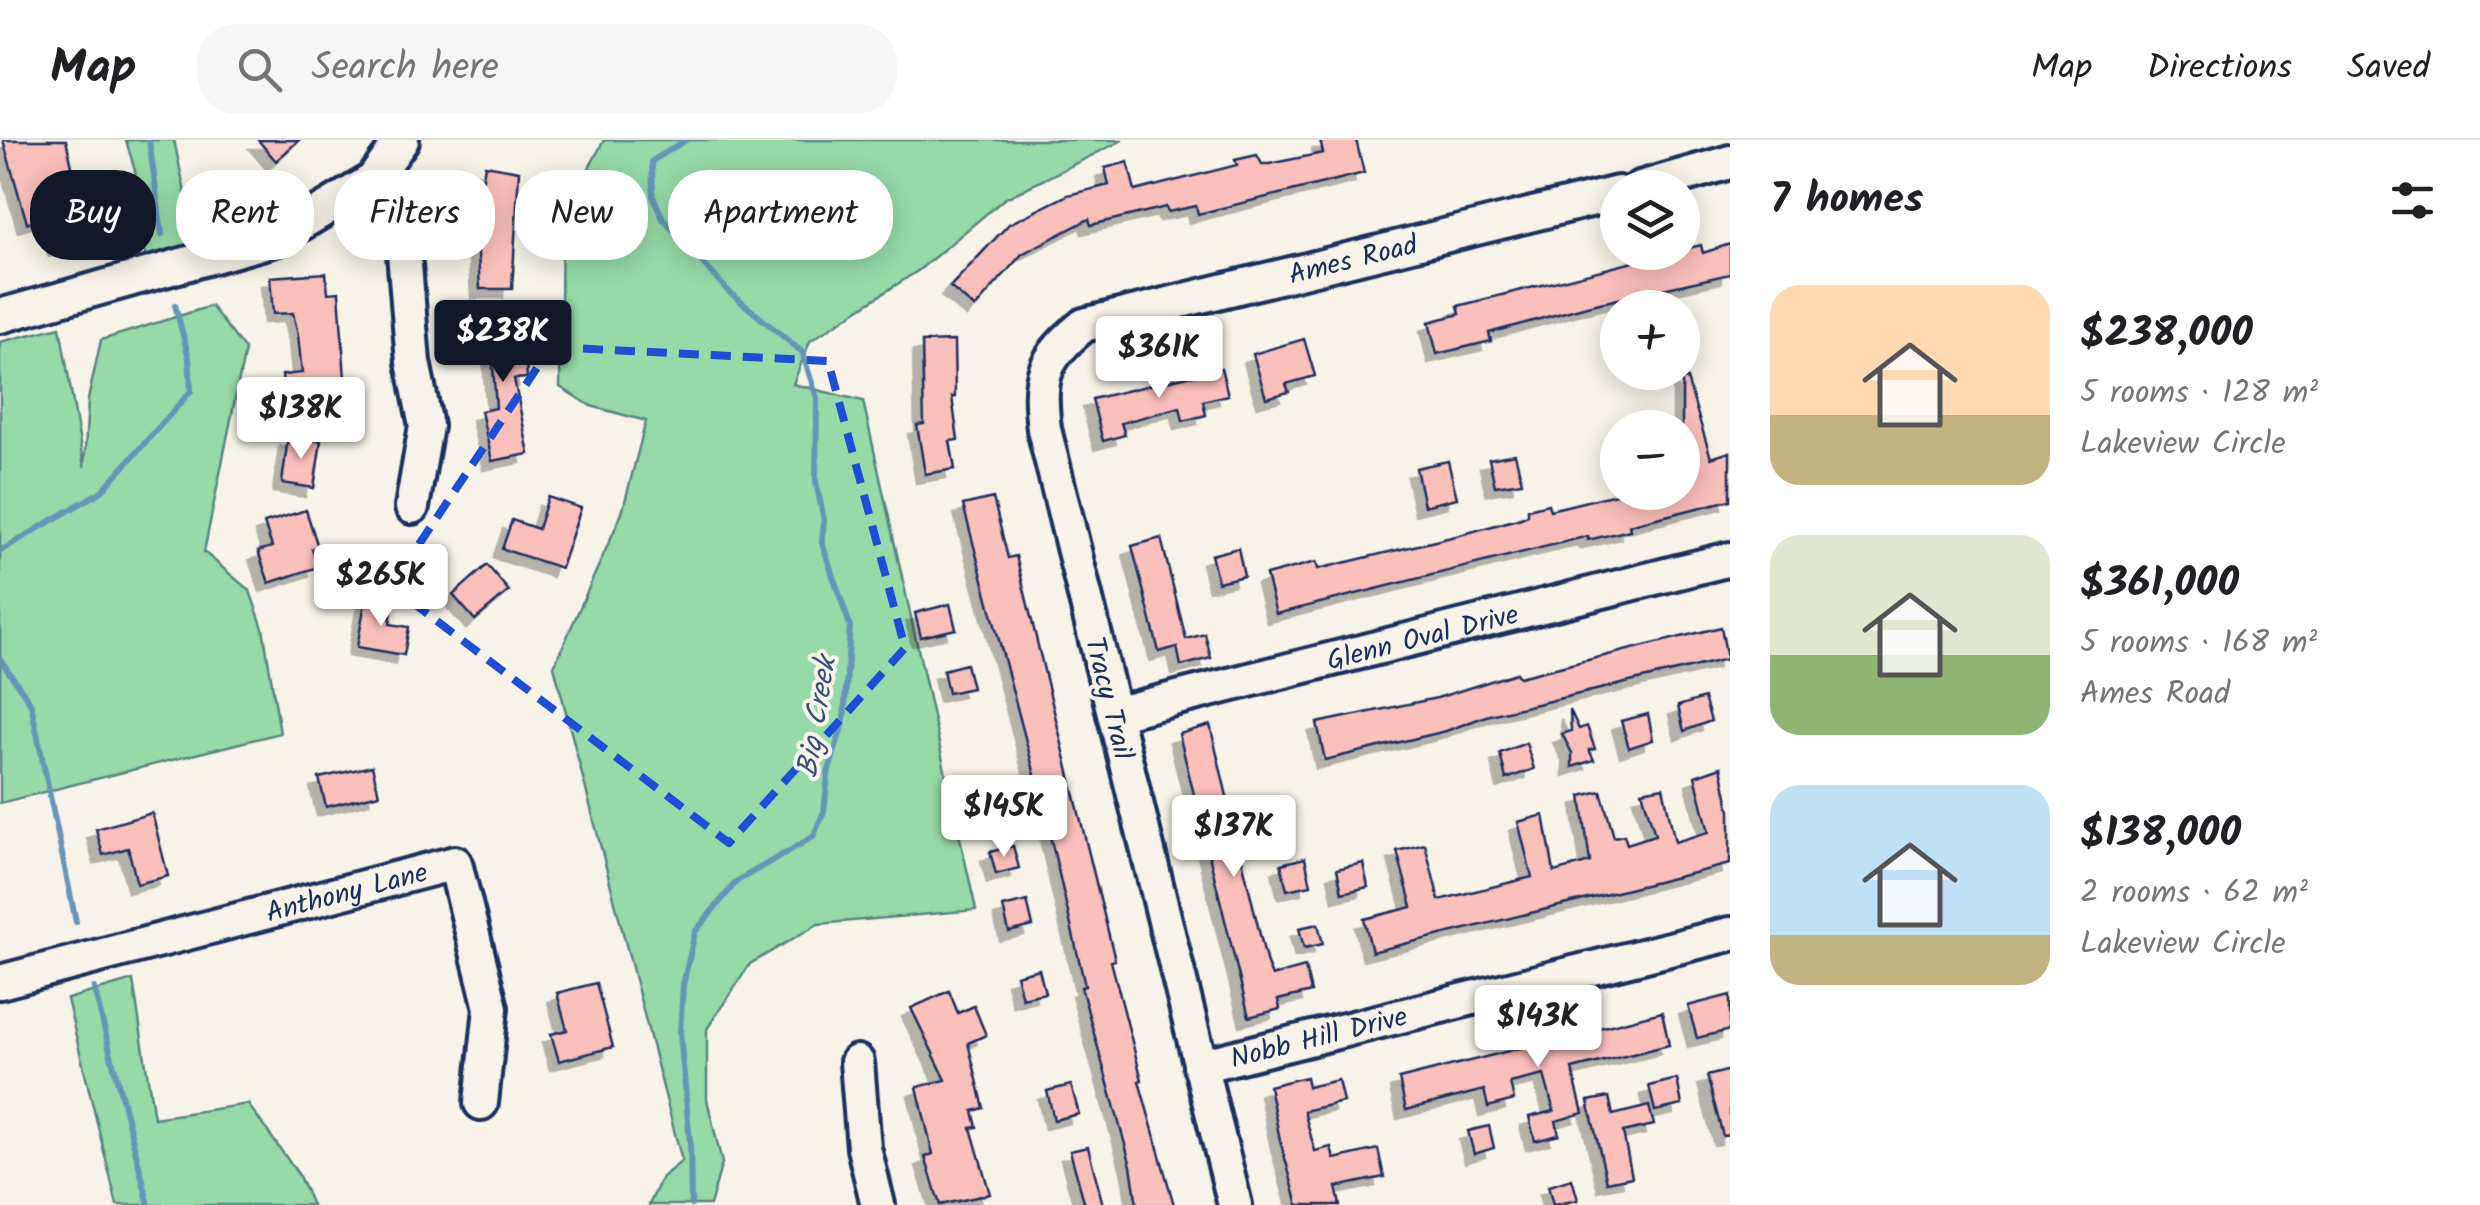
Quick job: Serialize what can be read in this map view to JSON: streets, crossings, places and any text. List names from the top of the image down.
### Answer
{
  "streets": {
    "street": [
      "Ames Road",
      "Glenn Oval Drive",
      "Tracy Trail",
      "Anthony Lane",
      "Nobb Hill Drive"
    ]
  },
  "crossings": [
    ["Ames Road", "Tracy Trail"],
    ["Glenn Oval Drive", "Tracy Trail"],
    ["Tracy Trail", "Nobb Hill Drive"]
  ],
  "water": ["Big Creek"],
  "page": {
    "header": "Map",
    "search": "Search here",
    "nav": ["Map", "Directions", "Saved"],
    "heading": "7 homes",
    "map_buttons": ["+", "−"],
    "chip": [
      "Buy",
      "Rent",
      "Filters",
      "New",
      "Apartment"
    ],
    "list": [
      {
        "name": "$238,000",
        "note": "5 rooms · 128 m² · Lakeview Circle"
      },
      {
        "name": "$361,000",
        "note": "5 rooms · 168 m² · Ames Road"
      },
      {
        "name": "$138,000",
        "note": "2 rooms · 62 m² · Lakeview Circle"
      }
    ],
    "price": [
      "$238K",
      "$361K",
      "$138K",
      "$265K",
      "$145K",
      "$137K",
      "$143K"
    ]
  }
}
